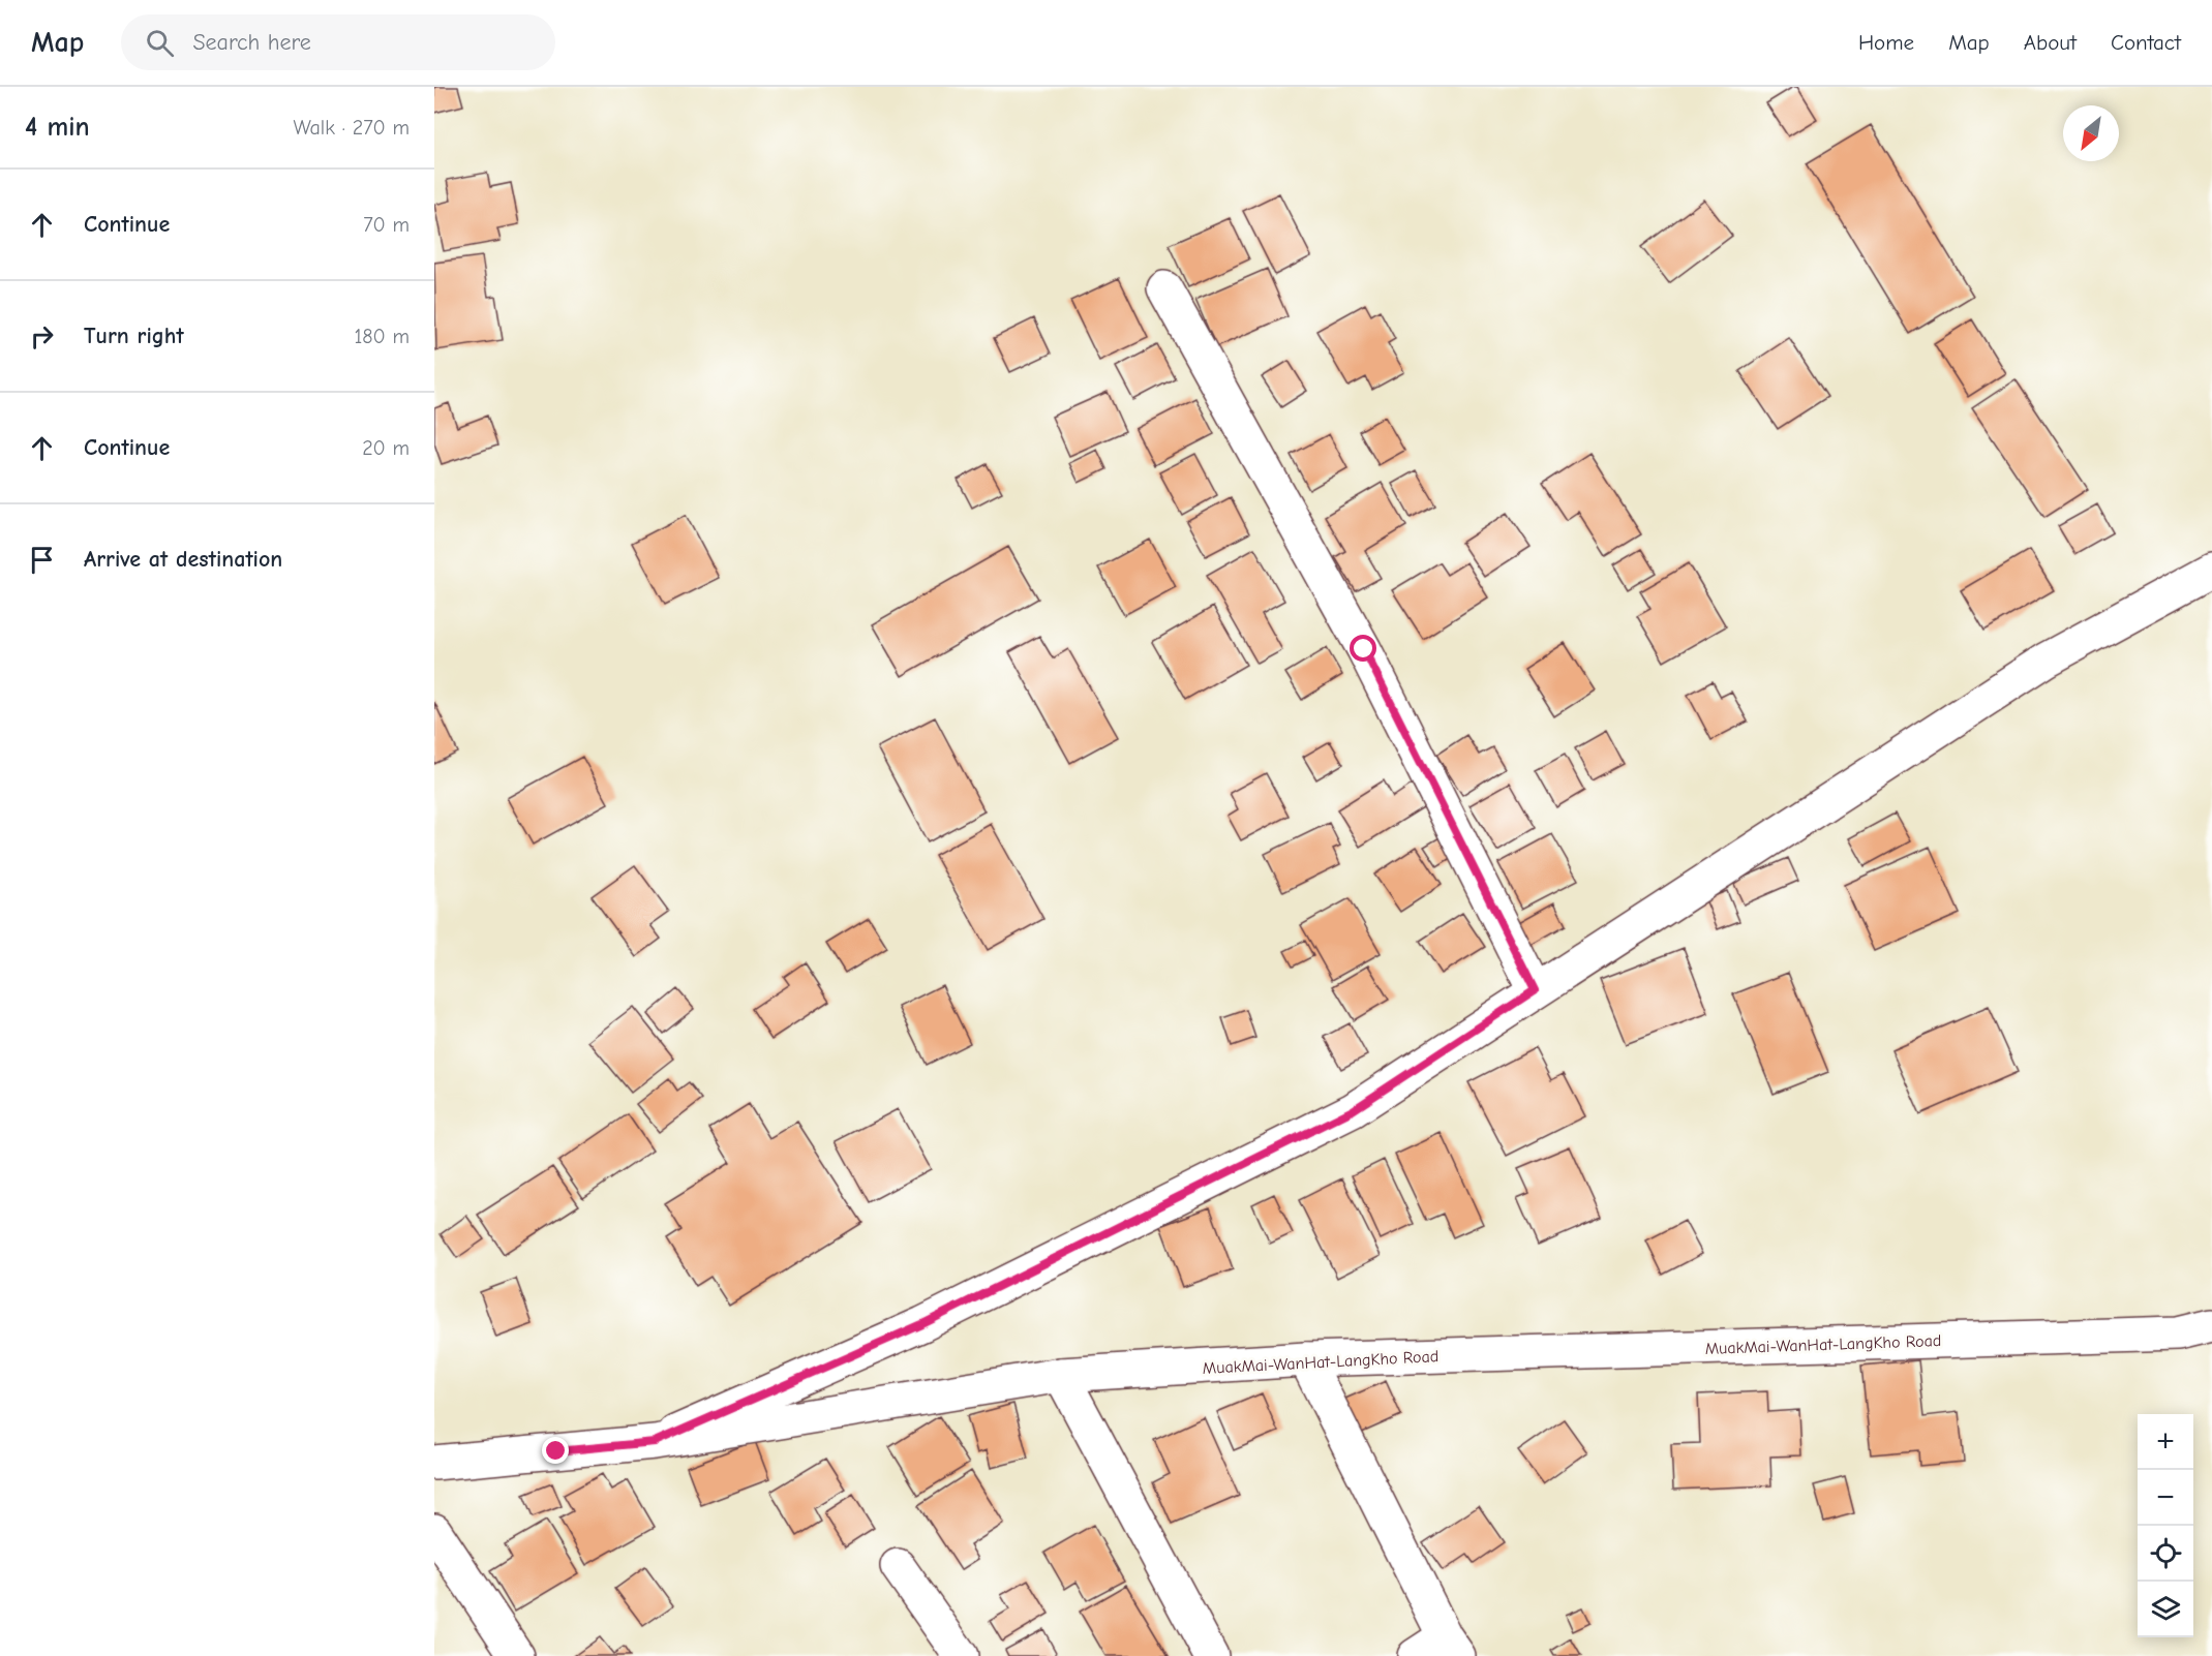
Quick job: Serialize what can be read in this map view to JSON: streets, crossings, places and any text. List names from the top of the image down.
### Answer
{
  "streets": {
    "street": ["MuakMai-WanHat-LangKho Road"]
  },
  "north": "bottom left",
  "page": {
    "header": "Map",
    "search": "Search here",
    "nav": [
      "Home",
      "Map",
      "About",
      "Contact"
    ],
    "heading": ["4 min", "Walk · 270 m"],
    "list": [
      ["Continue", "70 m"],
      ["Turn right", "180 m"],
      ["Continue", "20 m"],
      "Arrive at destination"
    ],
    "map_buttons": ["+", "−"]
  }
}
